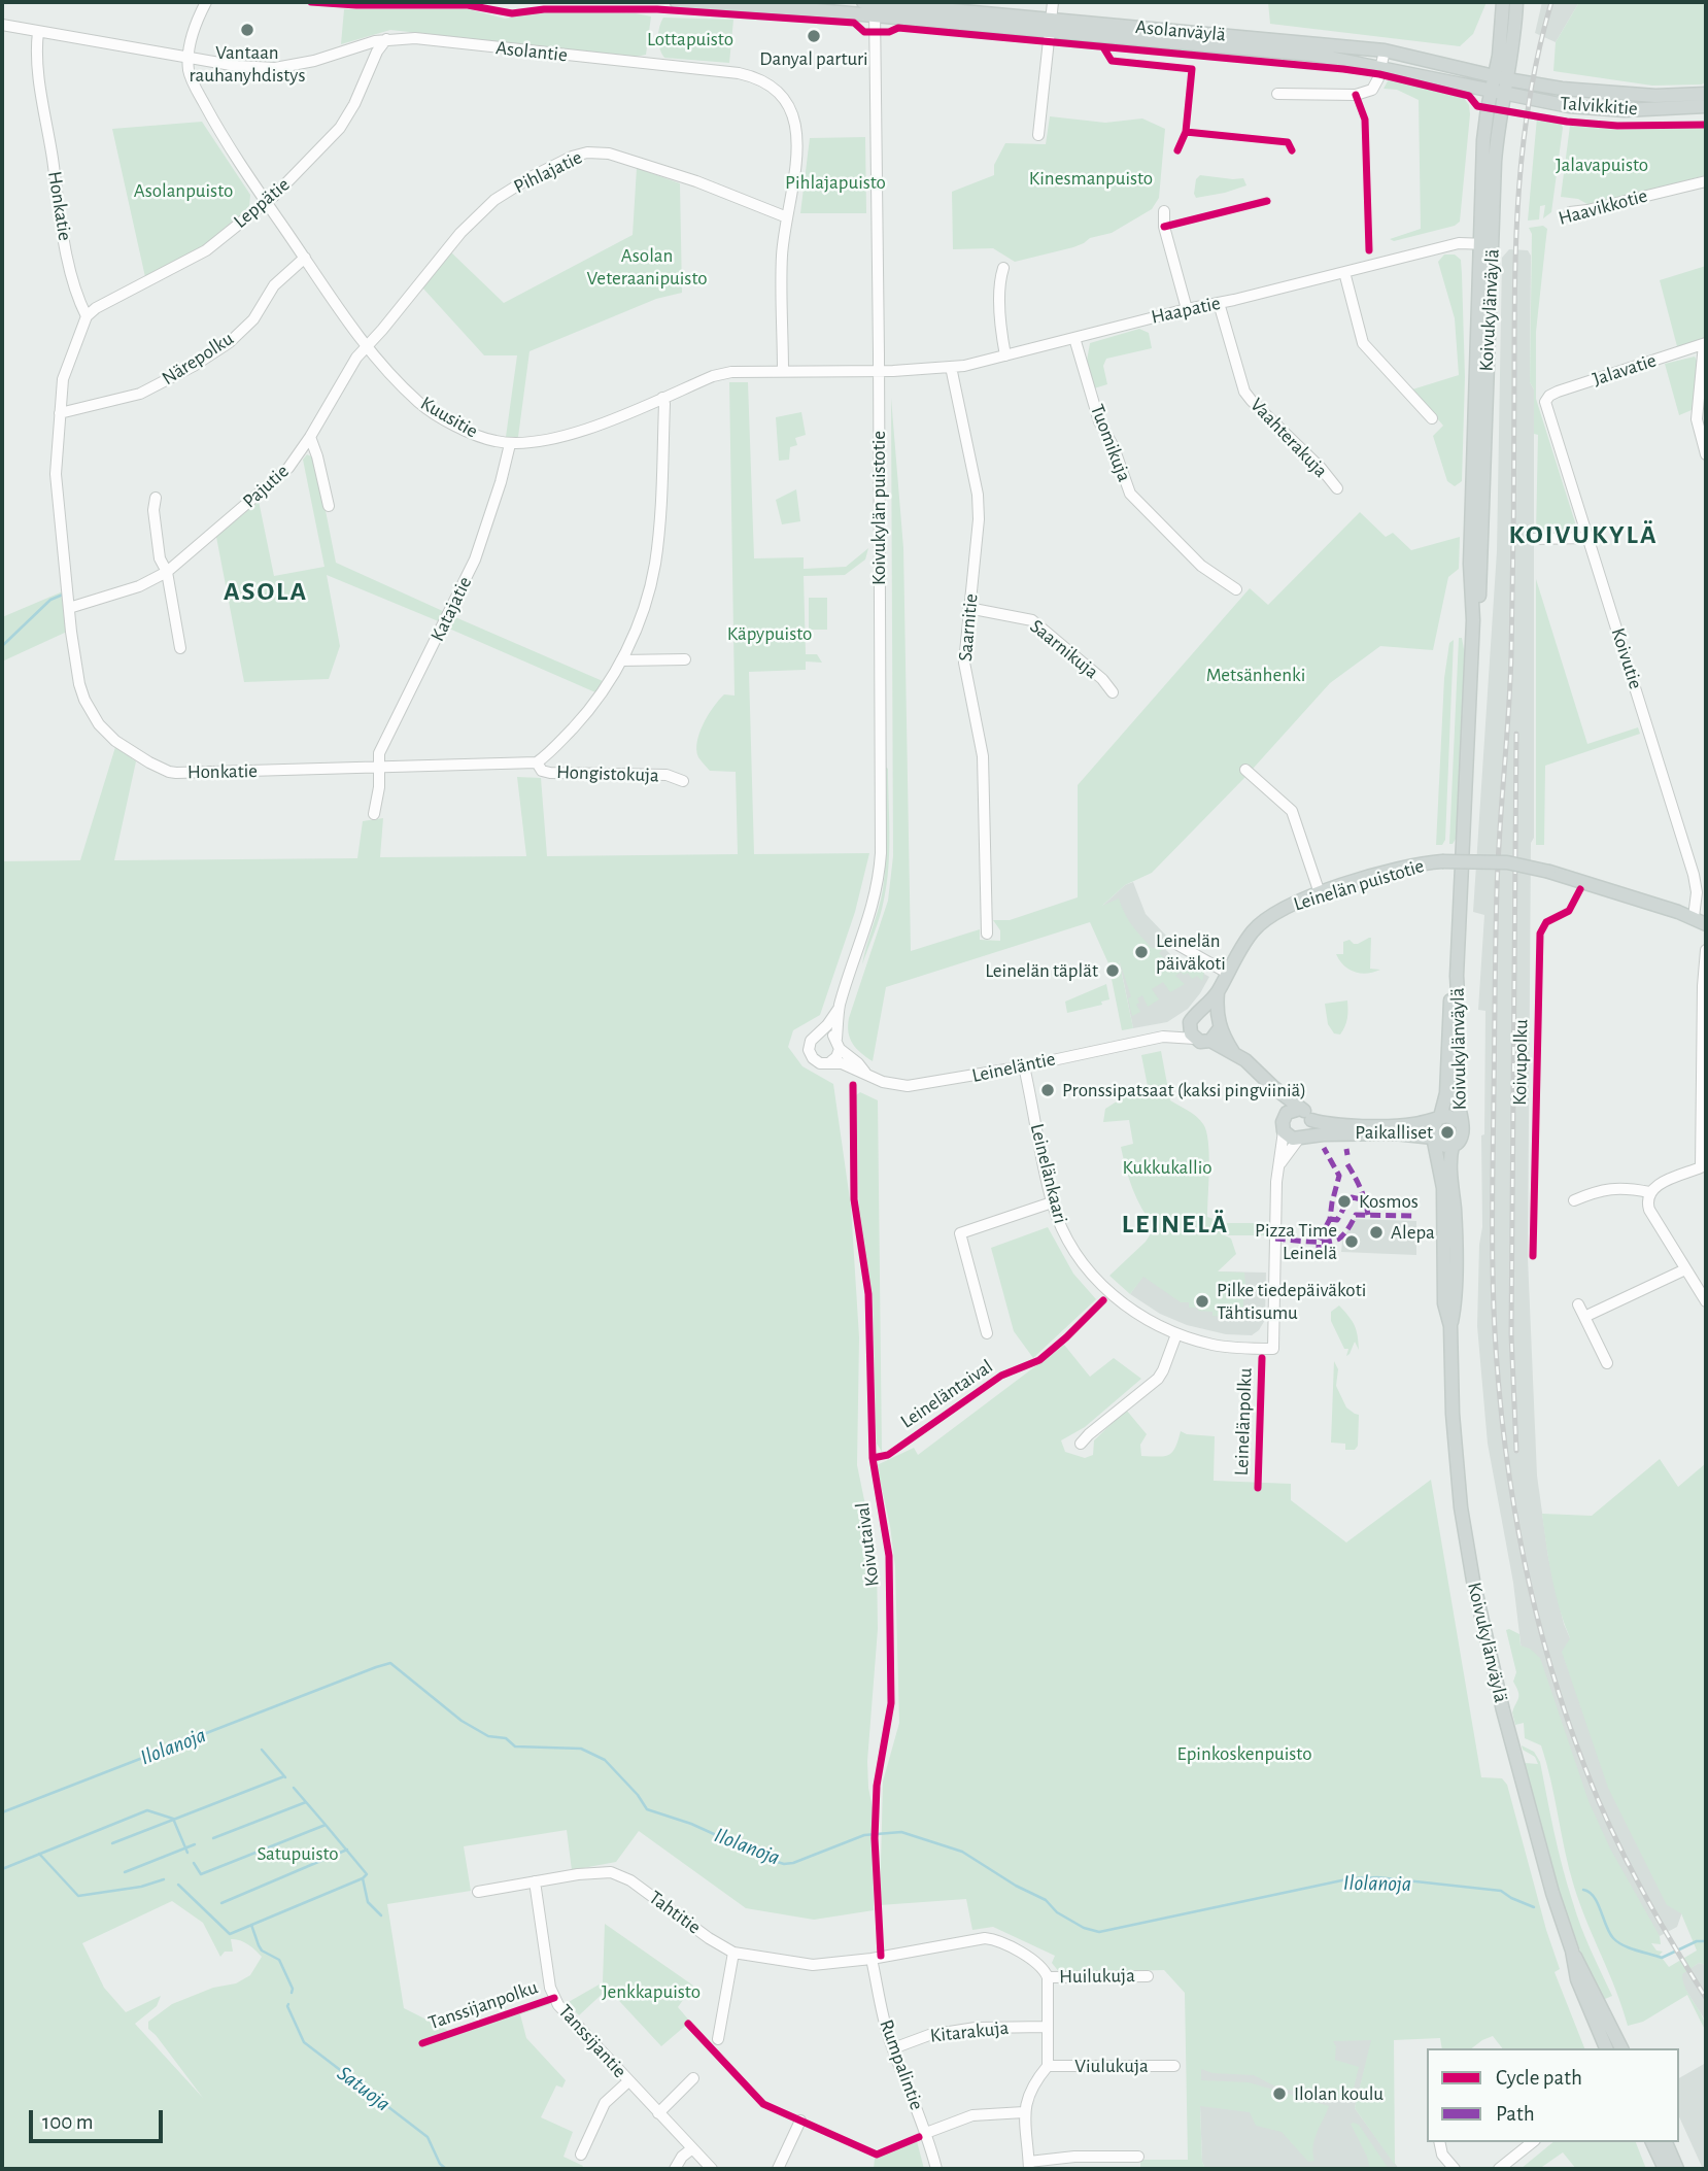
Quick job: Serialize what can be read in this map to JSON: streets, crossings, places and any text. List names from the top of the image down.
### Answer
{
  "streets": {
    "main road": [
      "Asolanväylä",
      "Talvikkitie",
      "Koivukylänväylä",
      "Leinelän puistotie"
    ],
    "street": [
      "Asolantie",
      "Pihlajatie",
      "Leppätie",
      "Honkatie",
      "Haavikkotie",
      "Haapatie",
      "Närepolku",
      "Jalavatie",
      "Kuusitie",
      "Vaahterakuja",
      "Tuomikuja",
      "Pajutie",
      "Koivukylän puistotie",
      "Katajatie",
      "Saarnitie",
      "Saarnikuja",
      "Koivutie",
      "Hongistokuja",
      "Leineläntie",
      "Leinelänkaari",
      "Tahtitie",
      "Huilukuja",
      "Kitarakuja",
      "Tanssijantie",
      "Rumpalintie",
      "Viulukuja"
    ],
    "cycle path": [
      "Koivupolku",
      "Leineläntaival",
      "Leinelänpolku",
      "Koivutaival",
      "Tanssijanpolku"
    ]
  },
  "crossings": [
    ["Asolanväylä", "Talvikkitie"],
    ["Asolanväylä", "Koivukylänväylä"],
    ["Asolanväylä", "Koivukylän puistotie"],
    ["Asolantie", "Pihlajatie"],
    ["Asolantie", "Leppätie"],
    ["Asolantie", "Honkatie"],
    ["Asolantie", "Kuusitie"],
    ["Talvikkitie", "Koivukylänväylä"],
    ["Pihlajatie", "Kuusitie"],
    ["Pihlajatie", "Pajutie"],
    ["Leppätie", "Honkatie"],
    ["Leppätie", "Kuusitie"],
    ["Honkatie", "Närepolku"],
    ["Honkatie", "Pajutie"],
    ["Honkatie", "Katajatie"],
    ["Honkatie", "Hongistokuja"],
    ["Haapatie", "Koivukylänväylä"],
    ["Haapatie", "Kuusitie"],
    ["Haapatie", "Vaahterakuja"],
    ["Haapatie", "Tuomikuja"],
    ["Haapatie", "Koivukylän puistotie"],
    ["Haapatie", "Saarnitie"],
    ["Närepolku", "Kuusitie"],
    ["Jalavatie", "Koivutie"],
    ["Kuusitie", "Pajutie"],
    ["Kuusitie", "Koivukylän puistotie"],
    ["Kuusitie", "Katajatie"],
    ["Koivukylän puistotie", "Leineläntie"],
    ["Saarnitie", "Saarnikuja"],
    ["Koivutie", "Leinelän puistotie"],
    ["Leinelän puistotie", "Leineläntie"],
    ["Leineläntie", "Leinelänkaari"],
    ["Tahtitie", "Huilukuja"],
    ["Tahtitie", "Tanssijantie"],
    ["Tahtitie", "Rumpalintie"],
    ["Kitarakuja", "Rumpalintie"]
  ],
  "districts": ["KOIVUKYLÄ", "ASOLA", "LEINELÄ"],
  "water": ["Ilolanoja", "Satuoja"],
  "parks": [
    "Lottapuisto",
    "Jalavapuisto",
    "Kinesmanpuisto",
    "Pihlajapuisto",
    "Asolanpuisto",
    "Asolan Veteraanipuisto",
    "Käpypuisto",
    "Metsänhenki",
    "Kukkukallio",
    "Epinkoskenpuisto",
    "Satupuisto",
    "Jenkkapuisto"
  ],
  "places": [
    "Vantaan rauhanyhdistys",
    "Danyal parturi",
    "Leinelän päiväkoti",
    "Leinelän täplät",
    "Pronssipatsaat (kaksi pingviiniä)",
    "Paikalliset",
    "Kosmos",
    "Alepa",
    "Pizza Time Leinelä",
    "Pilke tiedepäiväkoti Tähtisumu",
    "Ilolan koulu"
  ],
  "legend": ["Cycle path", "Path"],
  "scale_bar": "100 m"
}
